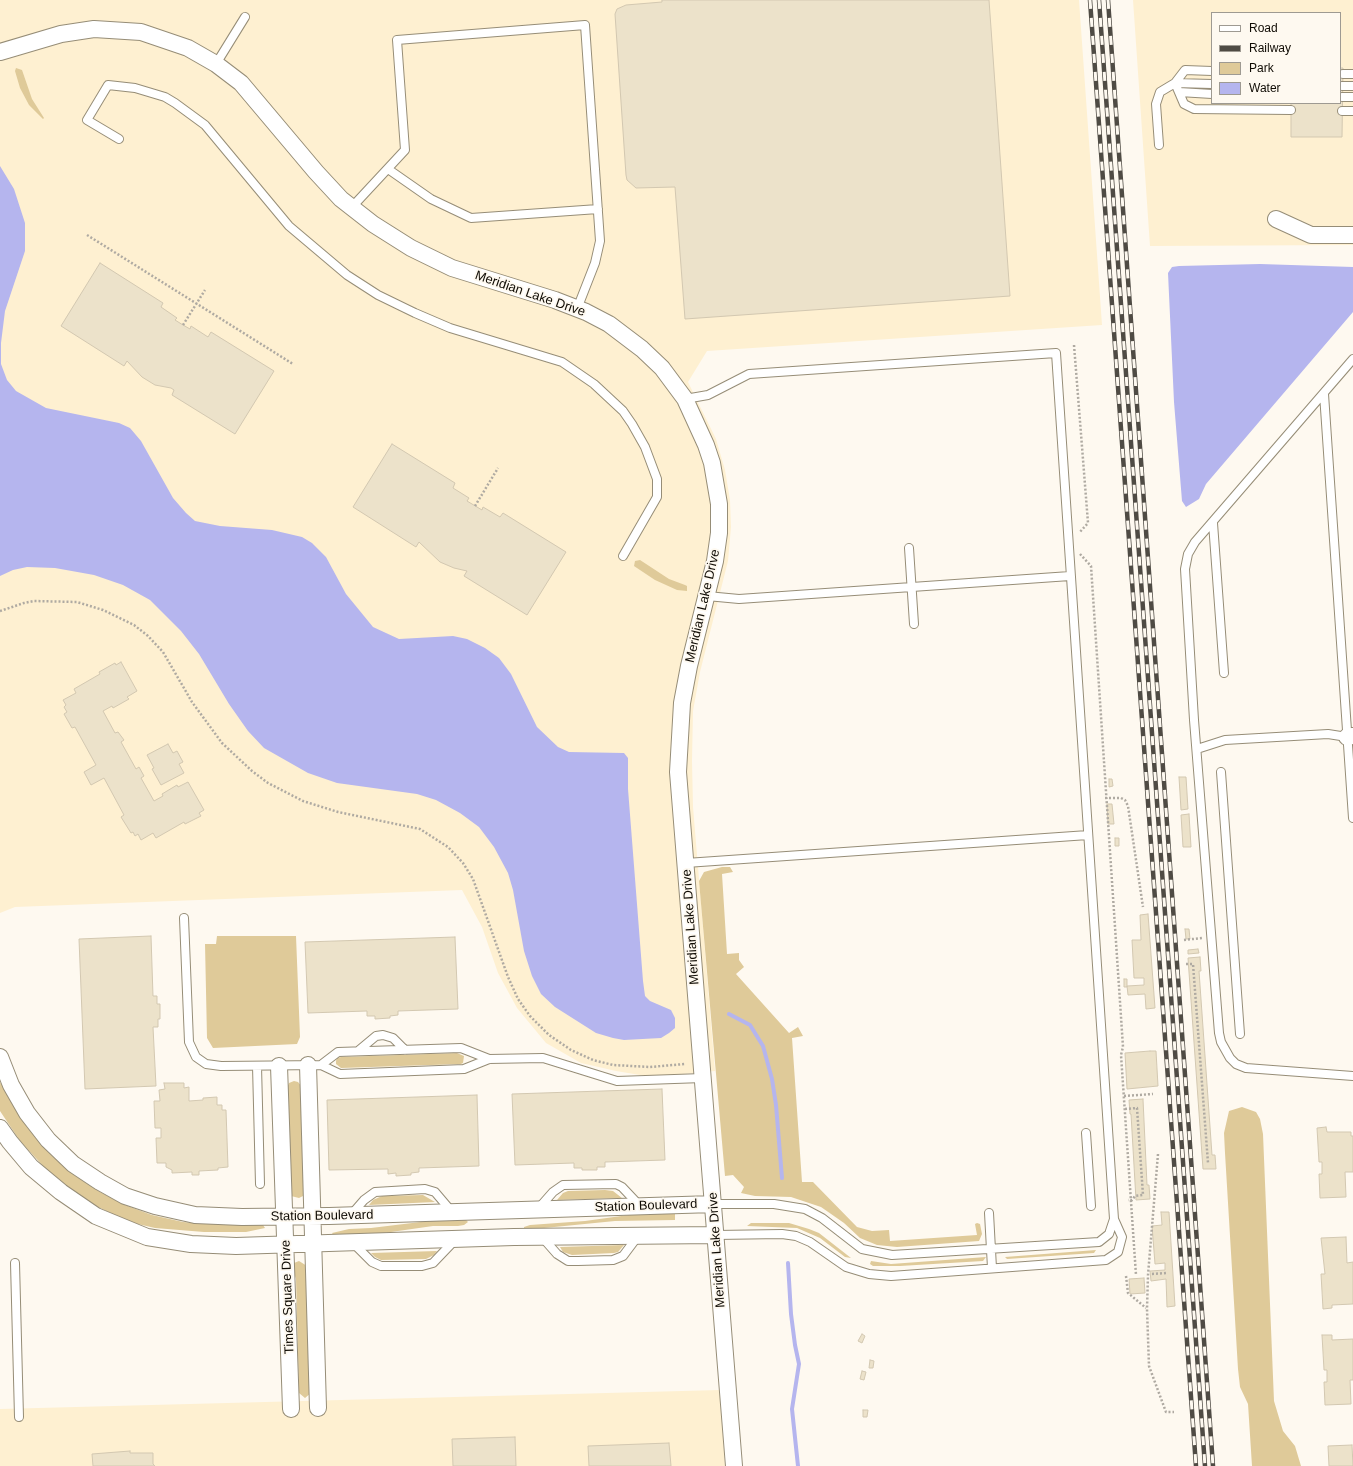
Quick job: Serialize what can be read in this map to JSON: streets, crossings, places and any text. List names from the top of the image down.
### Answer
{
  "streets": {
    "street": ["Meridian Lake Drive", "Station Boulevard", "Times Square Drive"]
  },
  "crossings": [
    ["Meridian Lake Drive", "Station Boulevard"],
    ["Station Boulevard", "Times Square Drive"]
  ],
  "legend": [
    "Road",
    "Railway",
    "Park",
    "Water"
  ]
}
